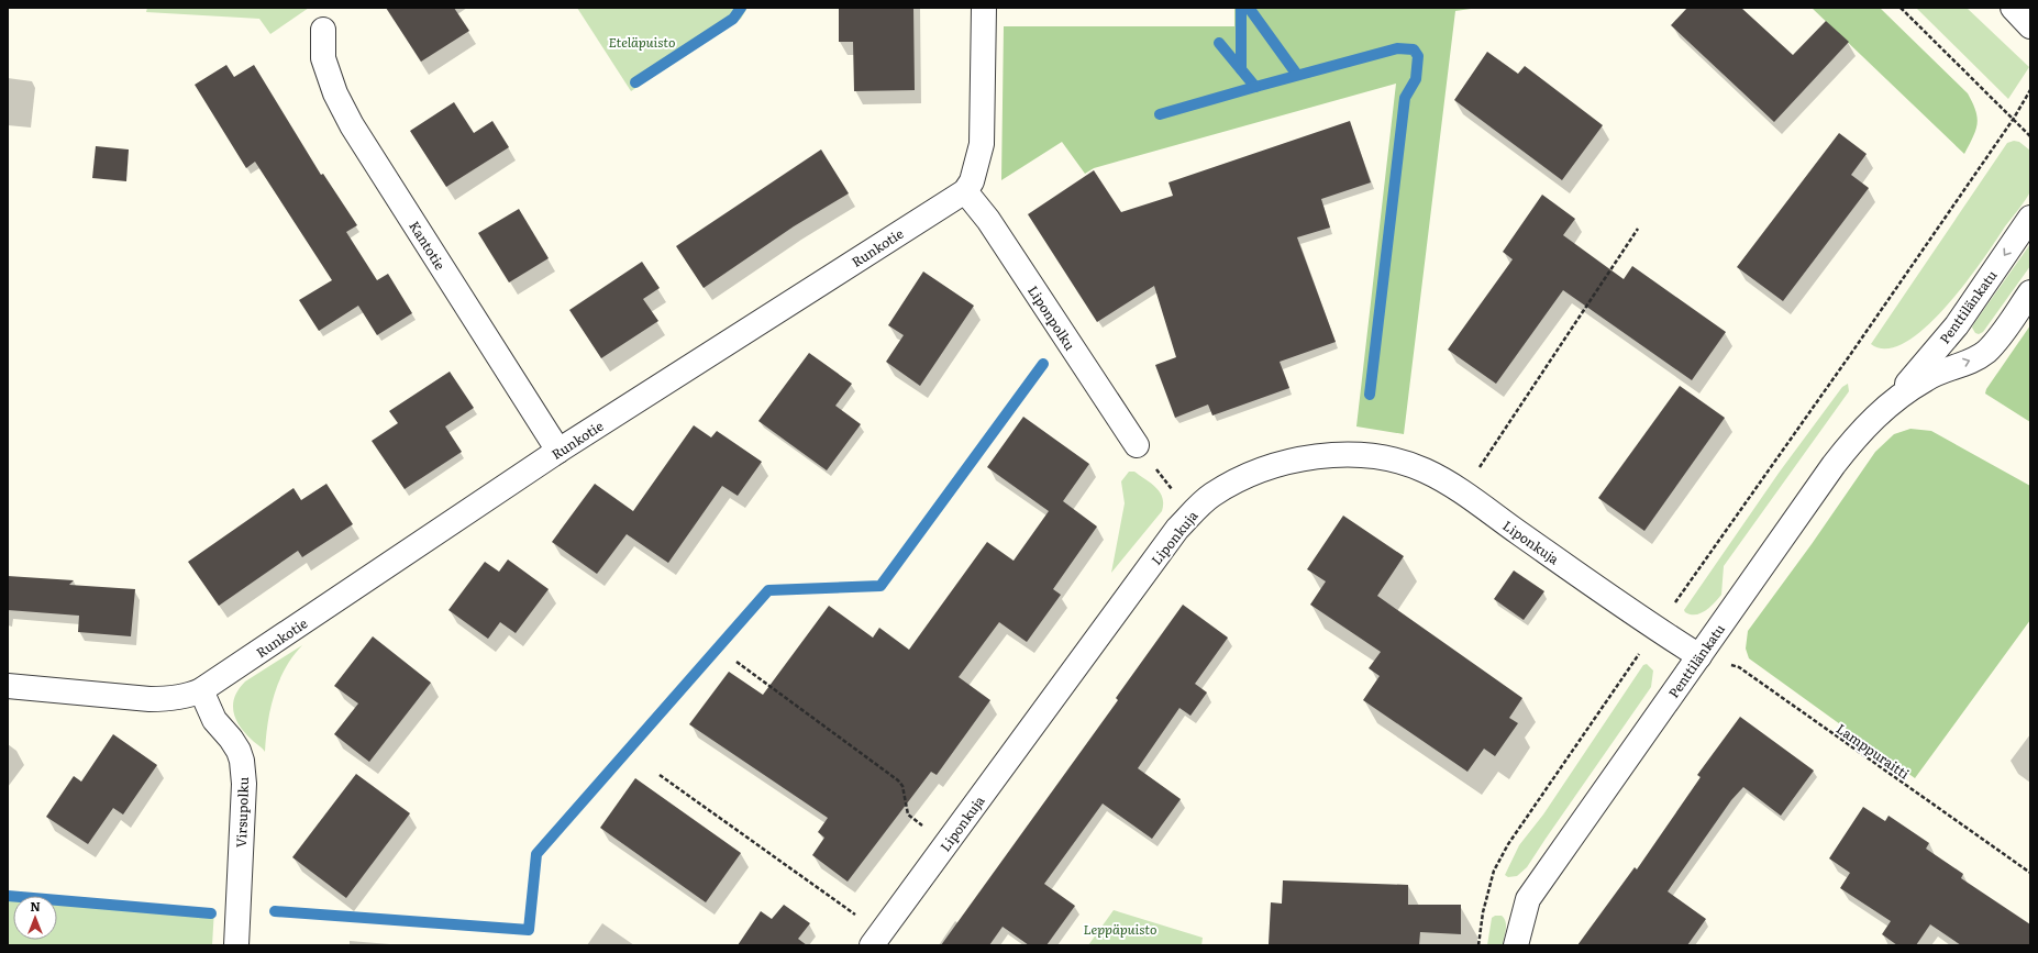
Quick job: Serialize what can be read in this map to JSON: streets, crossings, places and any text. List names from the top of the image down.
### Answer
{
  "streets": {
    "street": [
      "Kantotie",
      "Runkotie",
      "Penttilänkatu",
      "Liponpolku",
      "Liponkuja",
      "Virsupolku"
    ],
    "path": ["Lamppuraitti"]
  },
  "crossings": [
    ["Kantotie", "Runkotie"],
    ["Runkotie", "Liponpolku"],
    ["Runkotie", "Virsupolku"],
    ["Penttilänkatu", "Liponkuja"],
    ["Penttilänkatu", "Lamppuraitti"],
    ["Liponkuja", "Lamppuraitti"]
  ],
  "parks": ["Eteläpuisto", "Leppäpuisto"],
  "north": "top"
}
